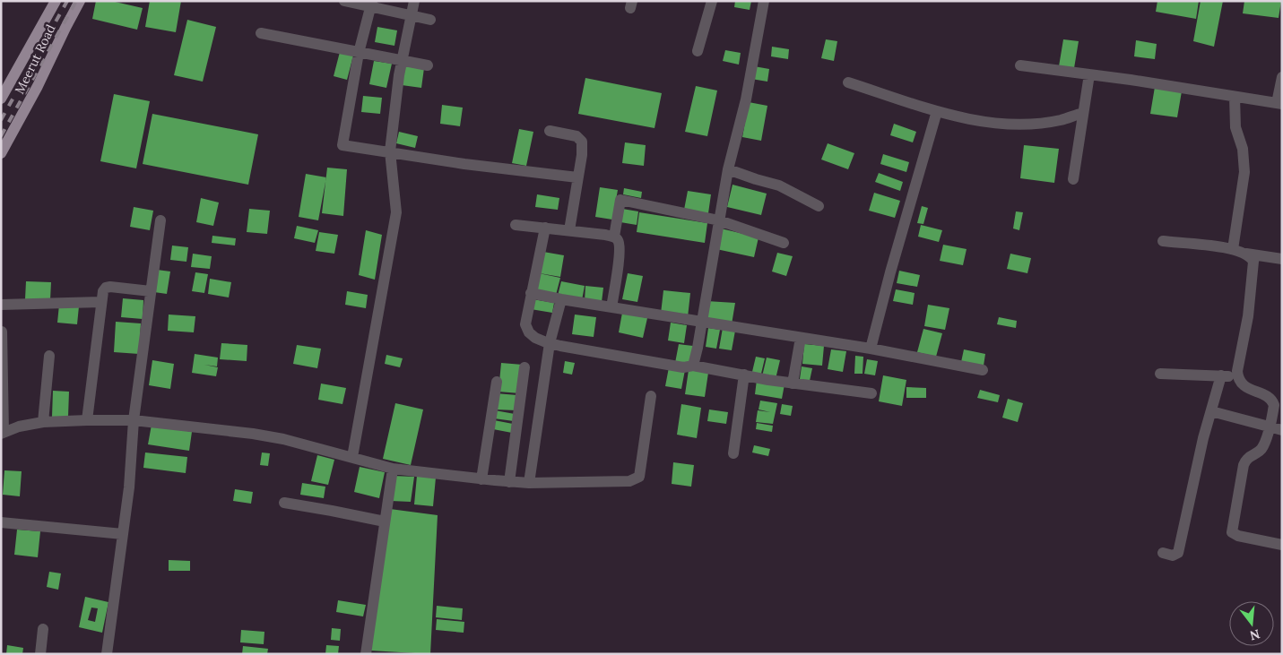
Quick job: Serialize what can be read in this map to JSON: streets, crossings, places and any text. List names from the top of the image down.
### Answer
{
  "streets": {
    "main road": ["Meerut Road"]
  },
  "north": "bottom"
}
